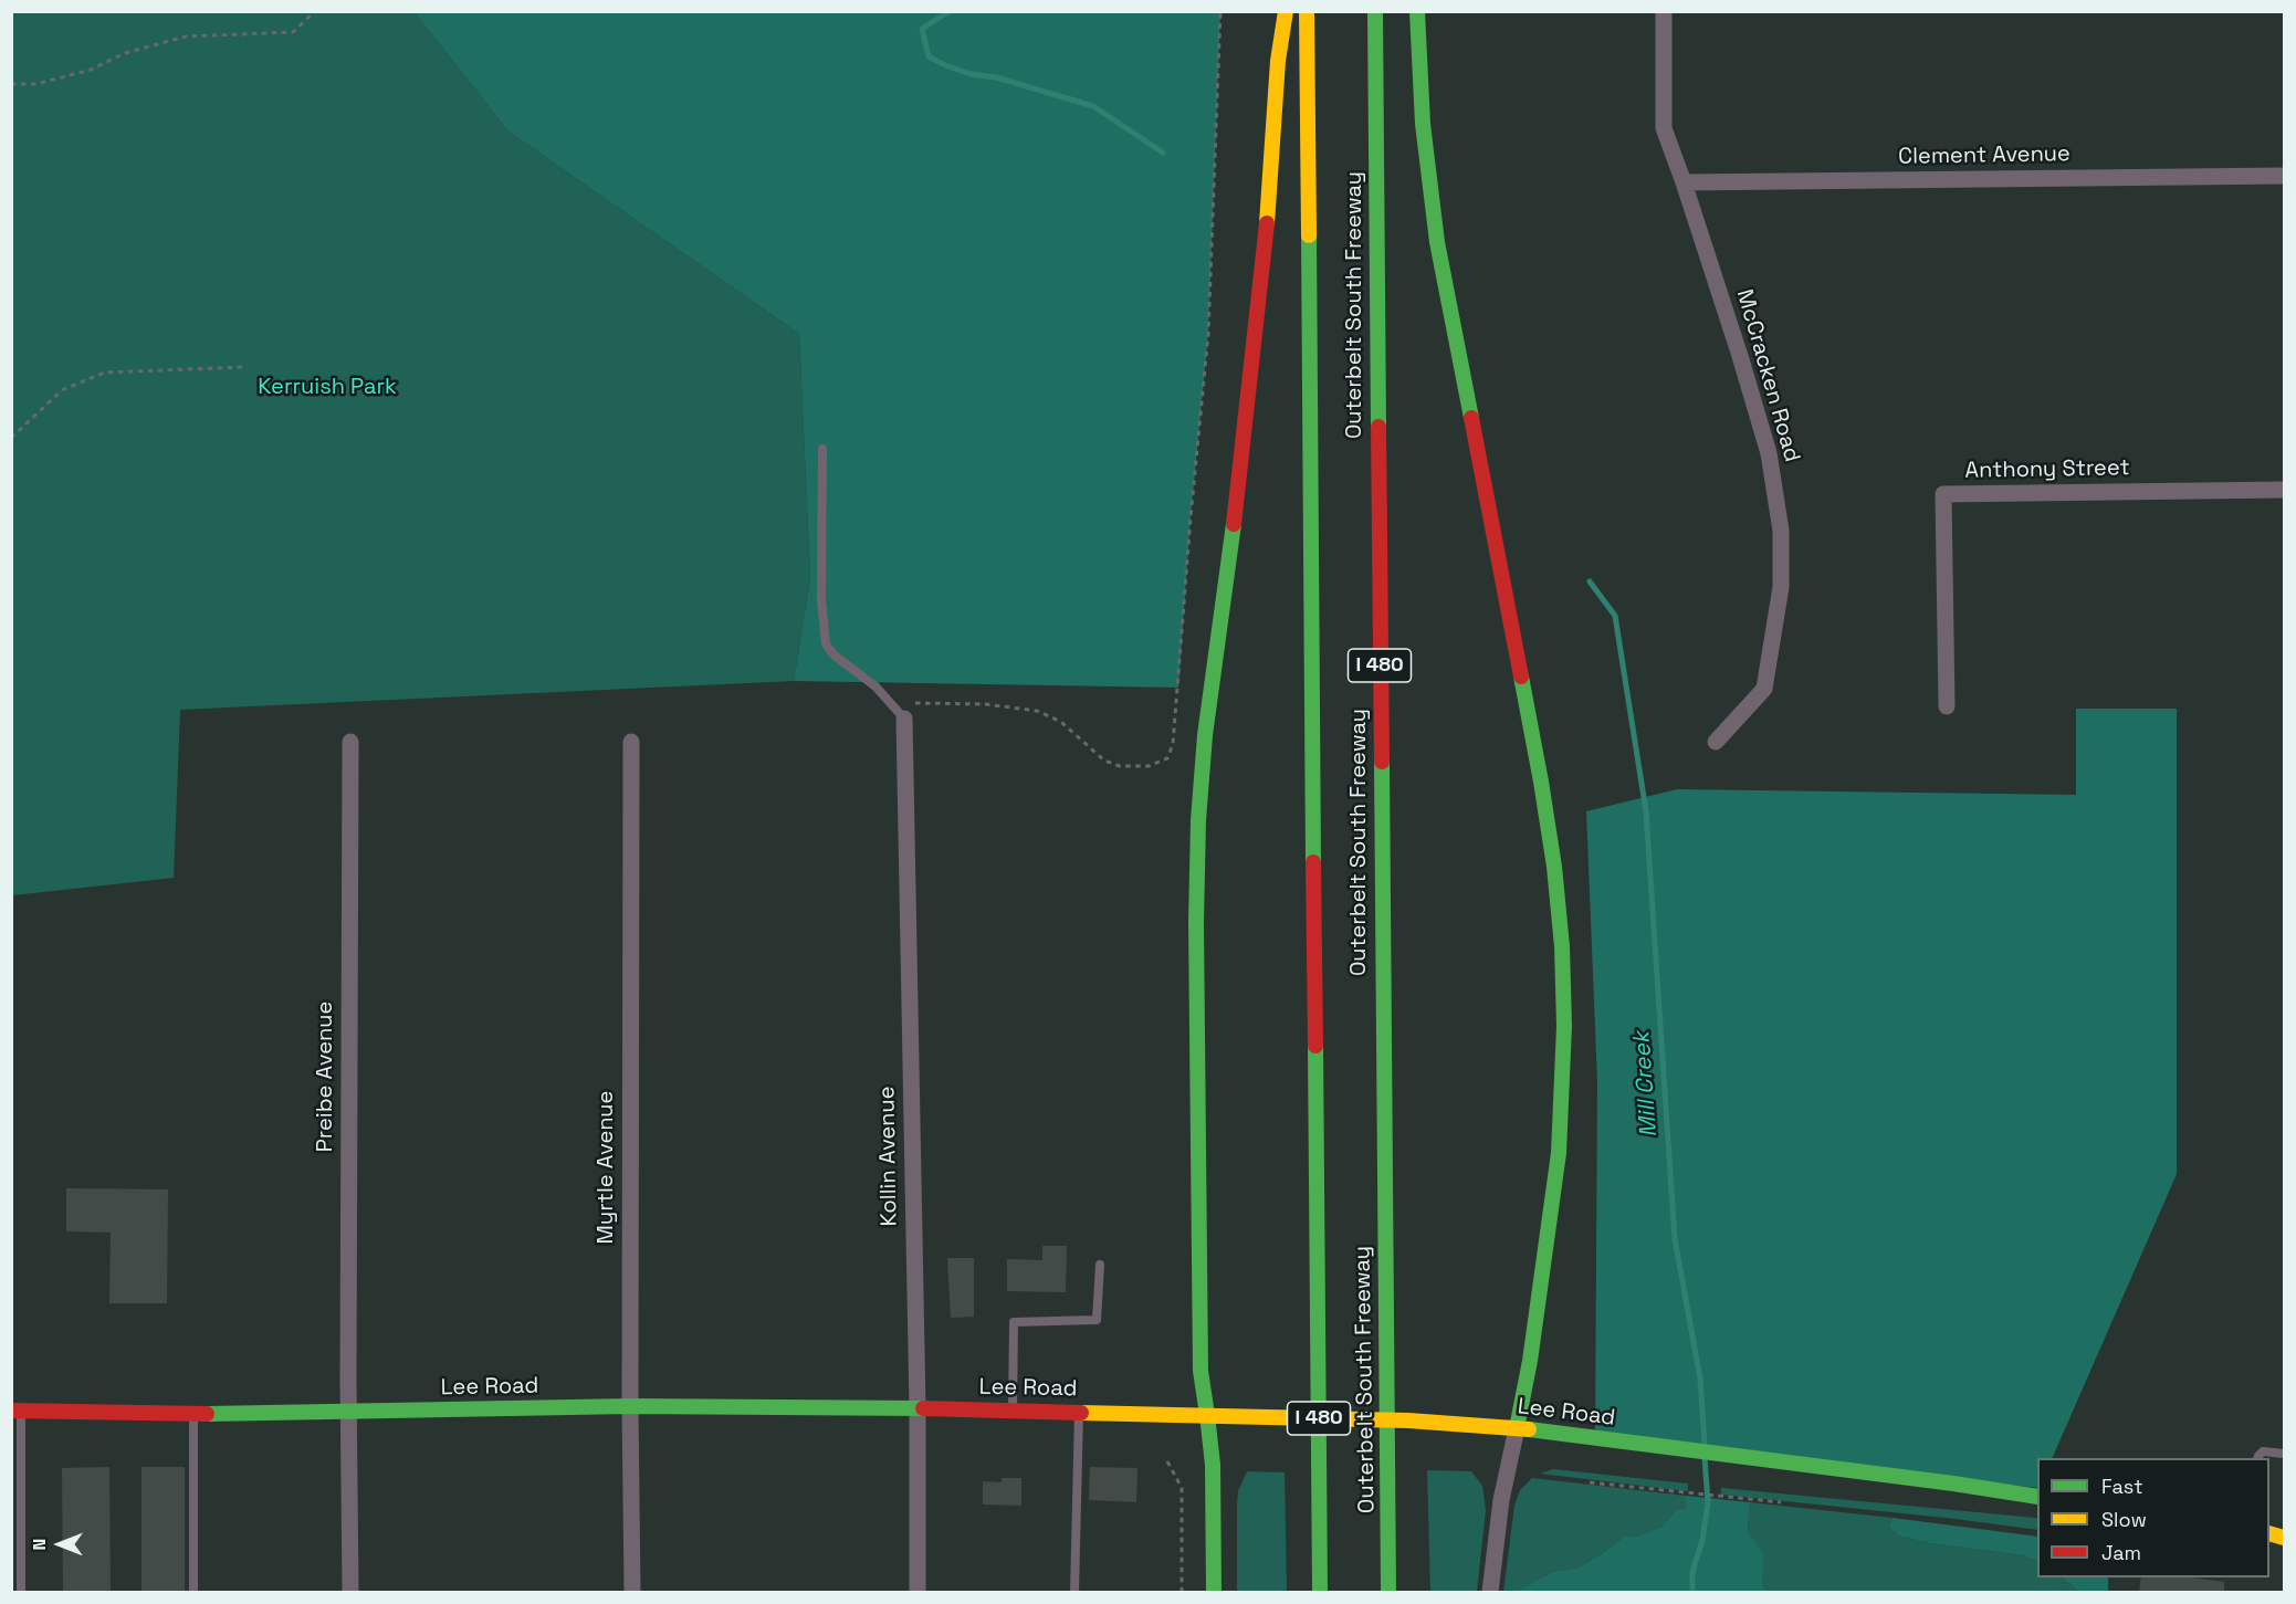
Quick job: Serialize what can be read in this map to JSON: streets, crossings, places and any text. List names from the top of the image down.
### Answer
{
  "streets": {
    "main road": ["Outerbelt South Freeway", "I 480", "Lee Road"],
    "street": [
      "Clement Avenue",
      "McCracken Road",
      "Anthony Street",
      "Preibe Avenue",
      "Kollin Avenue",
      "Myrtle Avenue"
    ]
  },
  "crossings": [
    ["Clement Avenue", "McCracken Road"],
    ["Preibe Avenue", "Lee Road"],
    ["Kollin Avenue", "Lee Road"],
    ["Myrtle Avenue", "Lee Road"]
  ],
  "water": ["Mill Creek"],
  "parks": ["Kerruish Park"],
  "legend": ["Fast", "Slow", "Jam"],
  "north": "left"
}
